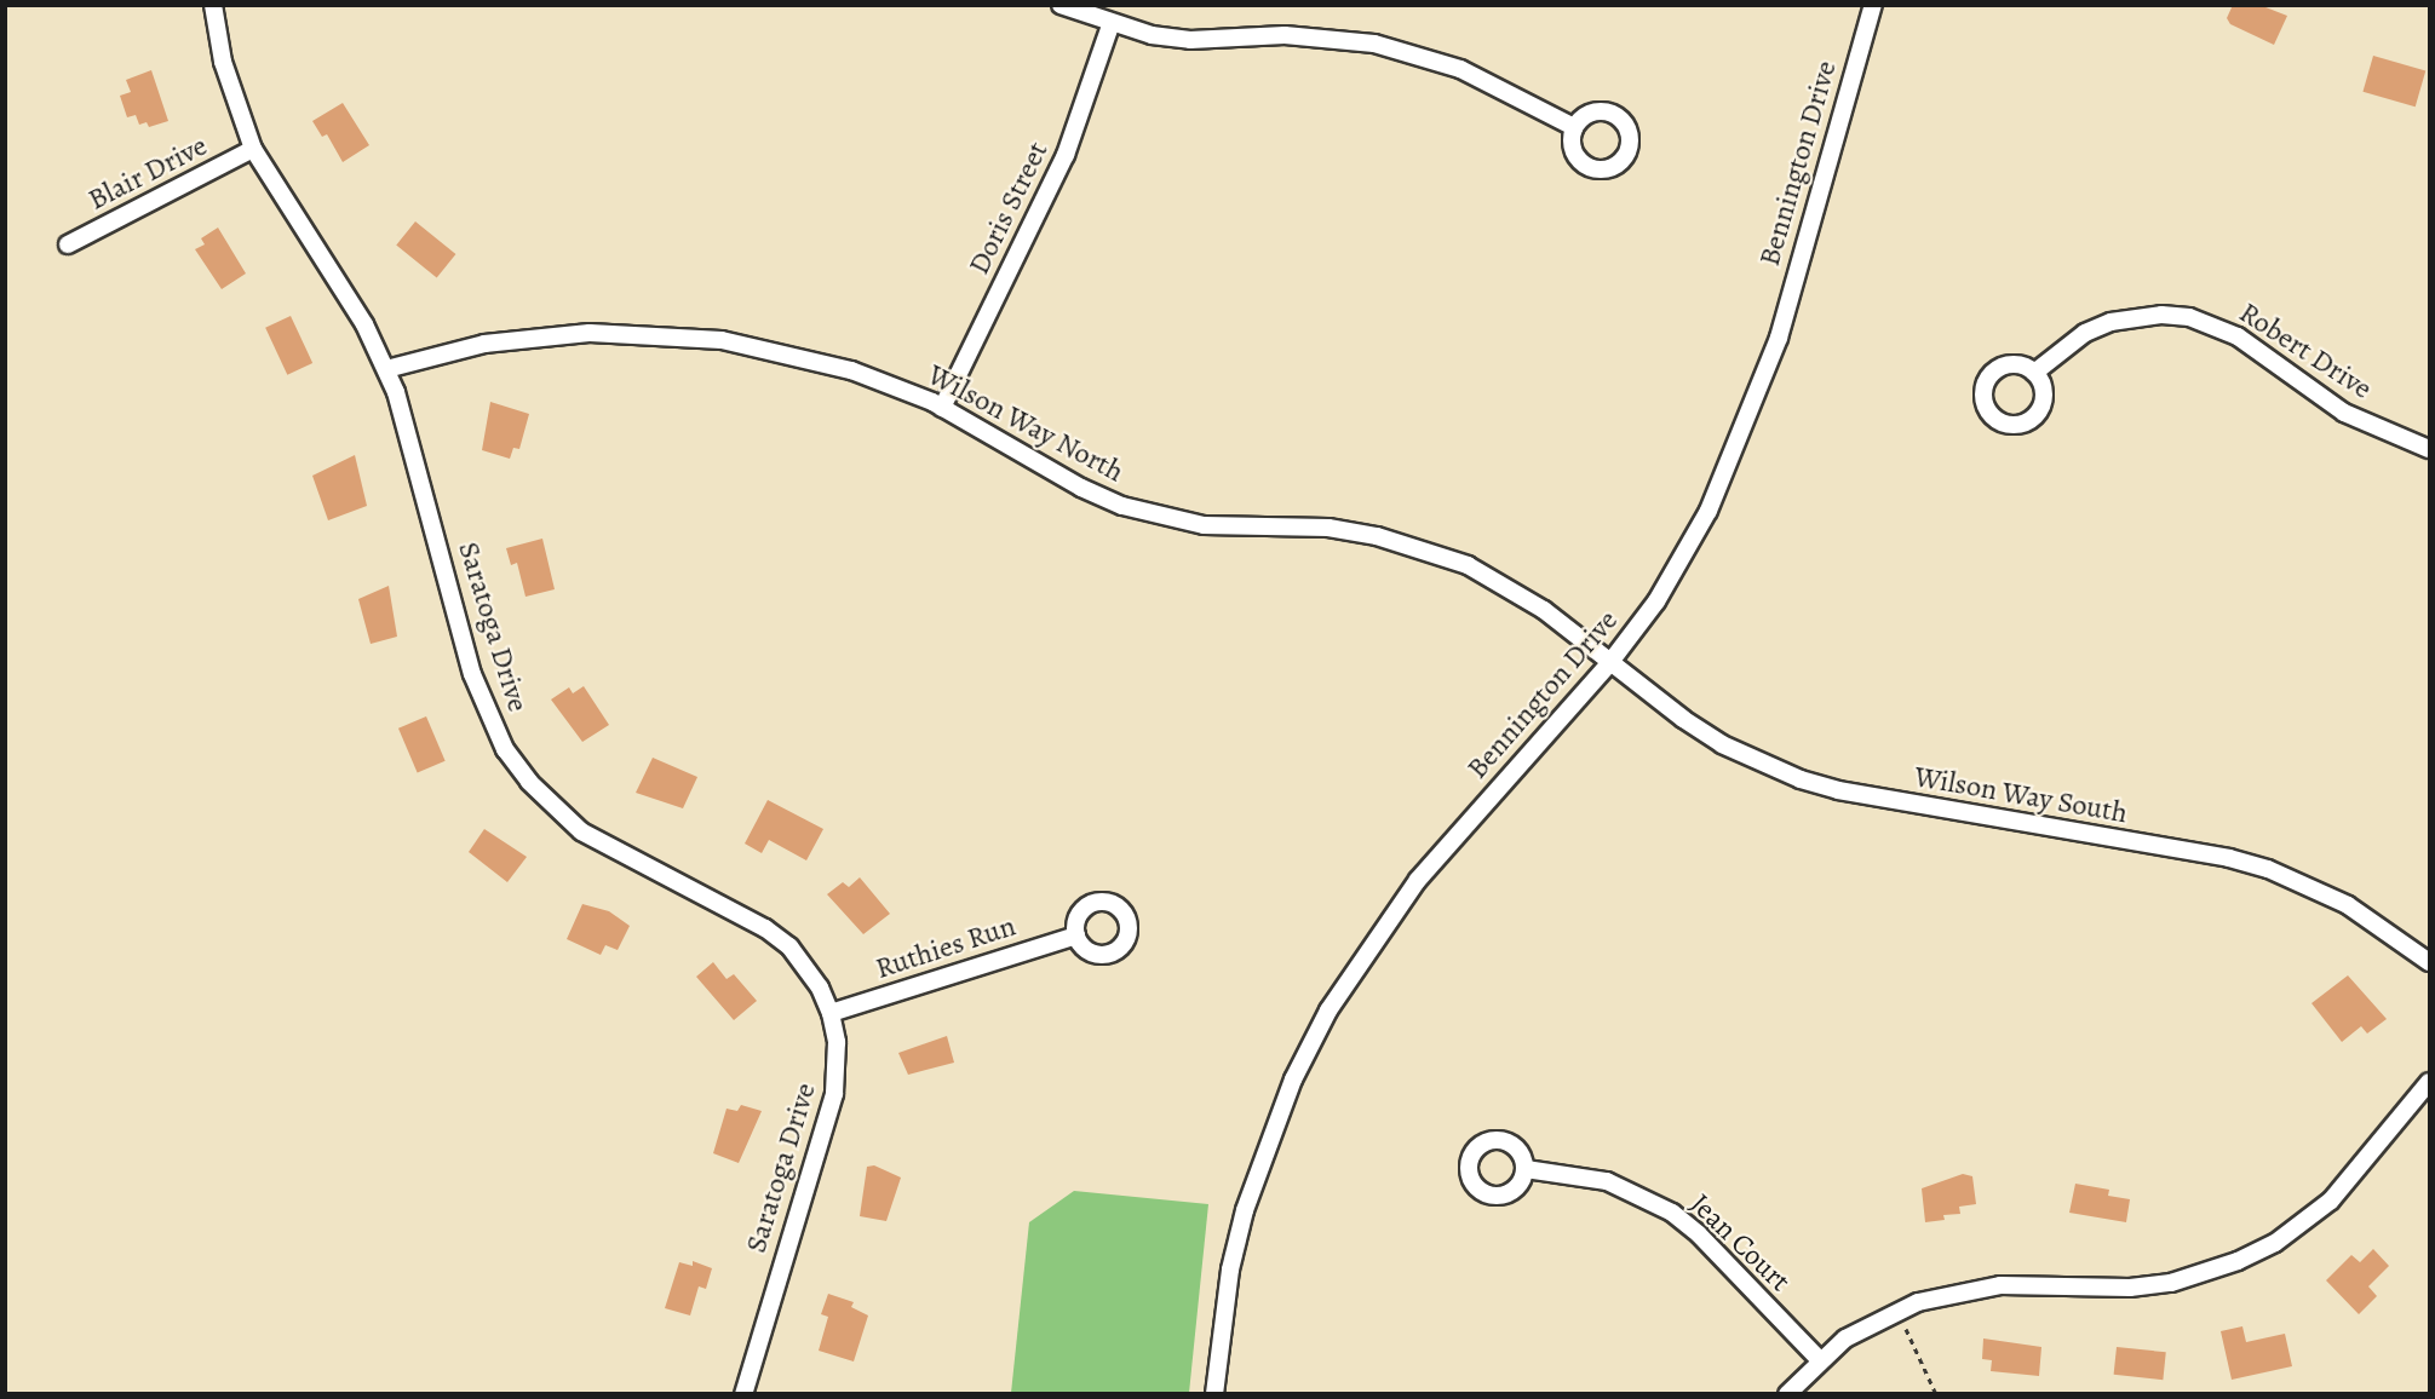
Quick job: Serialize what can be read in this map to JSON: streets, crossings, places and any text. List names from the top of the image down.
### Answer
{
  "streets": {
    "street": [
      "Bennington Drive",
      "Blair Drive",
      "Doris Street",
      "Robert Drive",
      "Wilson Way North",
      "Saratoga Drive",
      "Wilson Way South",
      "Ruthies Run",
      "Jean Court"
    ]
  },
  "crossings": [
    ["Bennington Drive", "Wilson Way North"],
    ["Bennington Drive", "Wilson Way South"],
    ["Blair Drive", "Saratoga Drive"],
    ["Doris Street", "Wilson Way North"],
    ["Wilson Way North", "Saratoga Drive"],
    ["Wilson Way North", "Wilson Way South"],
    ["Saratoga Drive", "Ruthies Run"]
  ]
}
